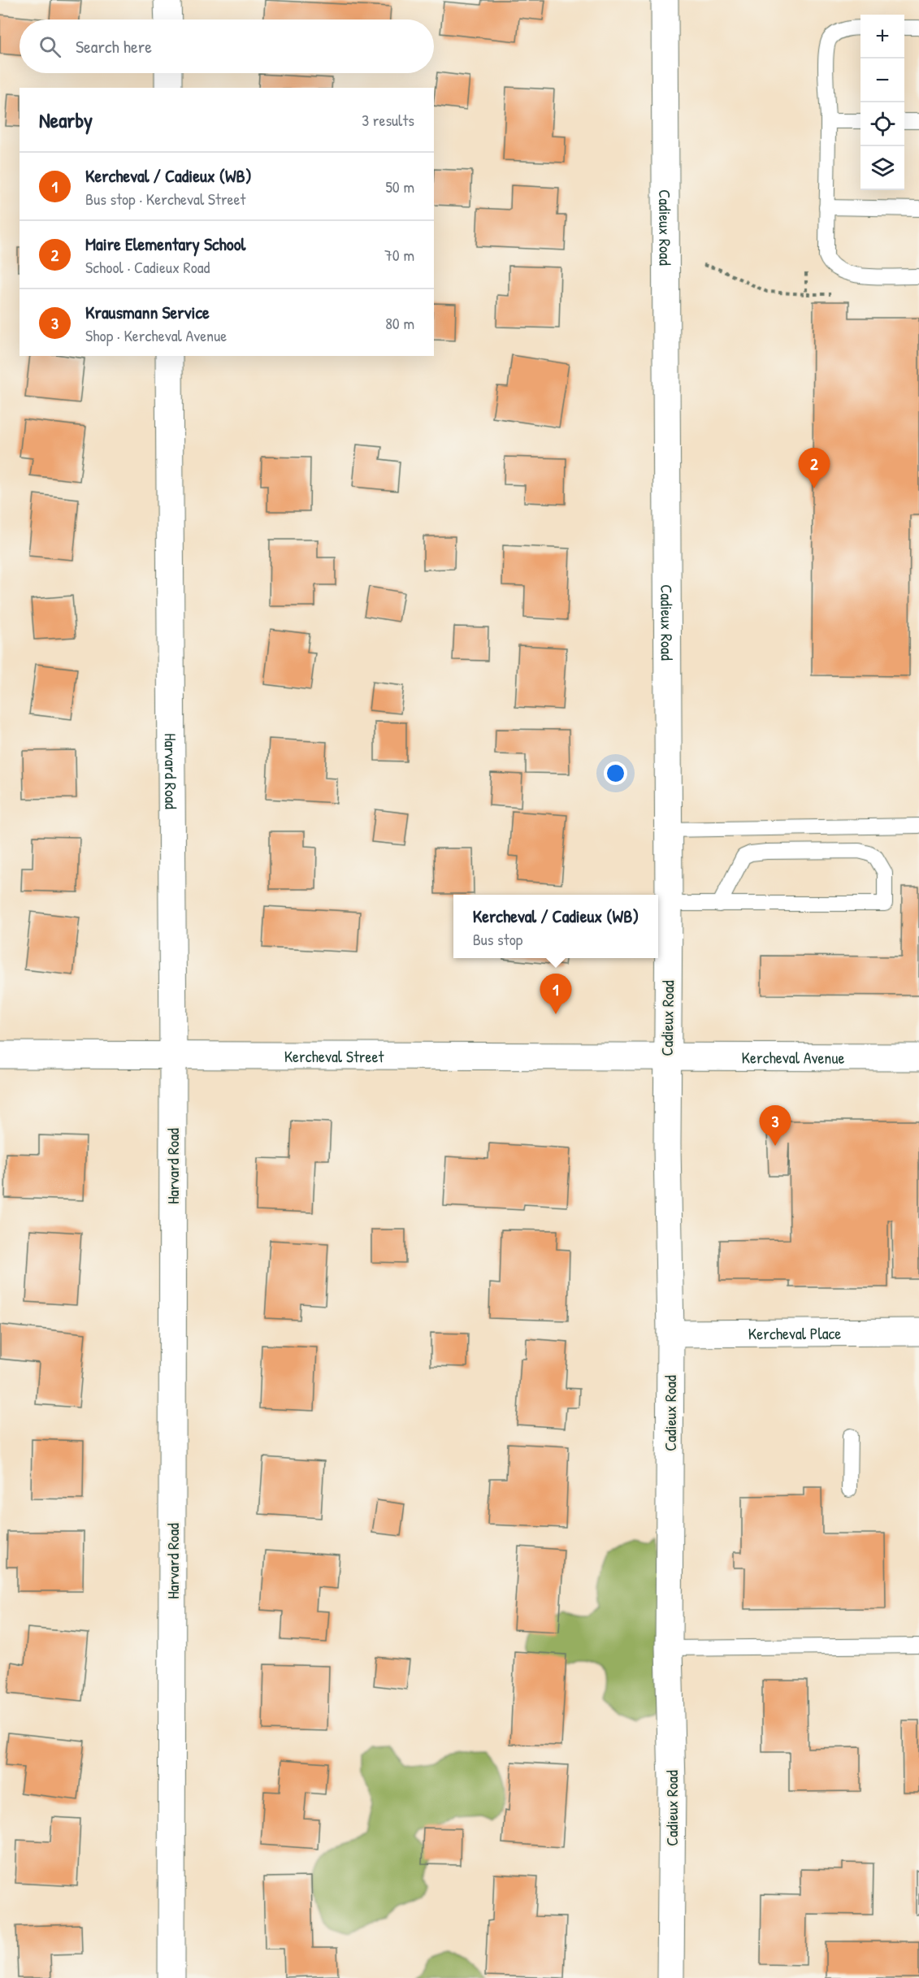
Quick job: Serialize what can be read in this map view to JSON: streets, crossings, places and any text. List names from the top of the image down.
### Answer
{
  "streets": {
    "street": [
      "Cadieux Road",
      "Harvard Road",
      "Kercheval Street",
      "Kercheval Avenue",
      "Kercheval Place"
    ]
  },
  "crossings": [
    ["Cadieux Road", "Kercheval Street"],
    ["Cadieux Road", "Kercheval Avenue"],
    ["Cadieux Road", "Kercheval Place"],
    ["Harvard Road", "Kercheval Street"],
    ["Kercheval Street", "Kercheval Avenue"]
  ],
  "page": {
    "map_buttons": ["+", "−"],
    "search": "Search here",
    "heading": ["Nearby", "3 results"],
    "list": [
      {
        "mark": "1",
        "name": "Kercheval / Cadieux (WB)",
        "note": "Bus stop · Kercheval Street",
        "value": "50 m"
      },
      {
        "mark": "2",
        "name": "Maire Elementary School",
        "note": "School · Cadieux Road",
        "value": "70 m"
      },
      {
        "mark": "3",
        "name": "Krausmann Service",
        "note": "Shop · Kercheval Avenue",
        "value": "80 m"
      }
    ],
    "pins": ["2", "1", "3"],
    "popup": ["Kercheval / Cadieux (WB)", "Bus stop"]
  }
}
